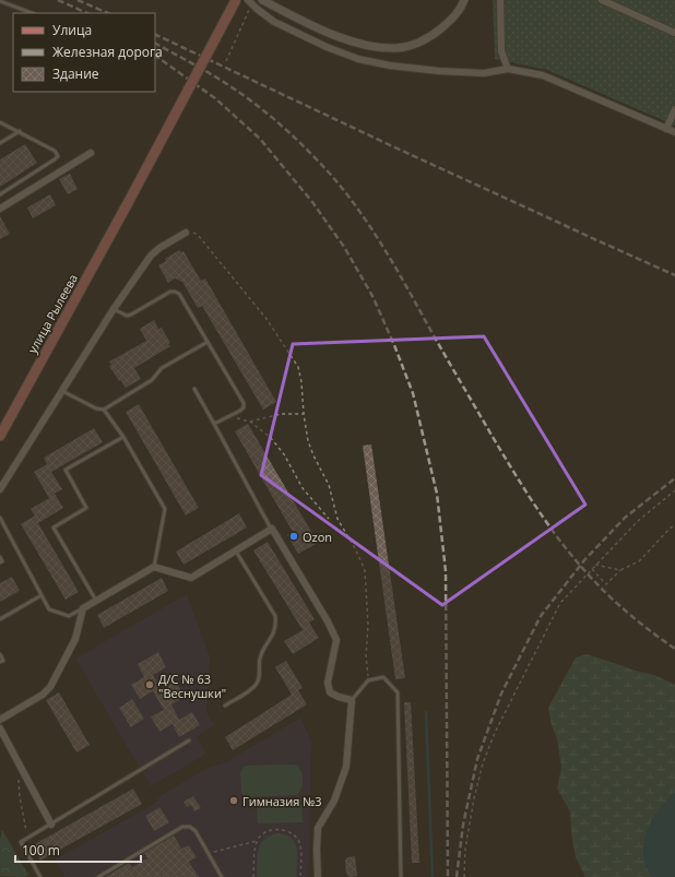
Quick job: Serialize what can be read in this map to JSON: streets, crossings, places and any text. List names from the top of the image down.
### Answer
{
  "streets": {
    "main road": ["улица Рылеева"]
  },
  "places": ["Ozon", "Д/С № 63 \"Веснушки\"", "Гимназия №3"],
  "legend": ["Улица", "Железная дорога", "Здание"],
  "scale_bar": "100 m"
}
